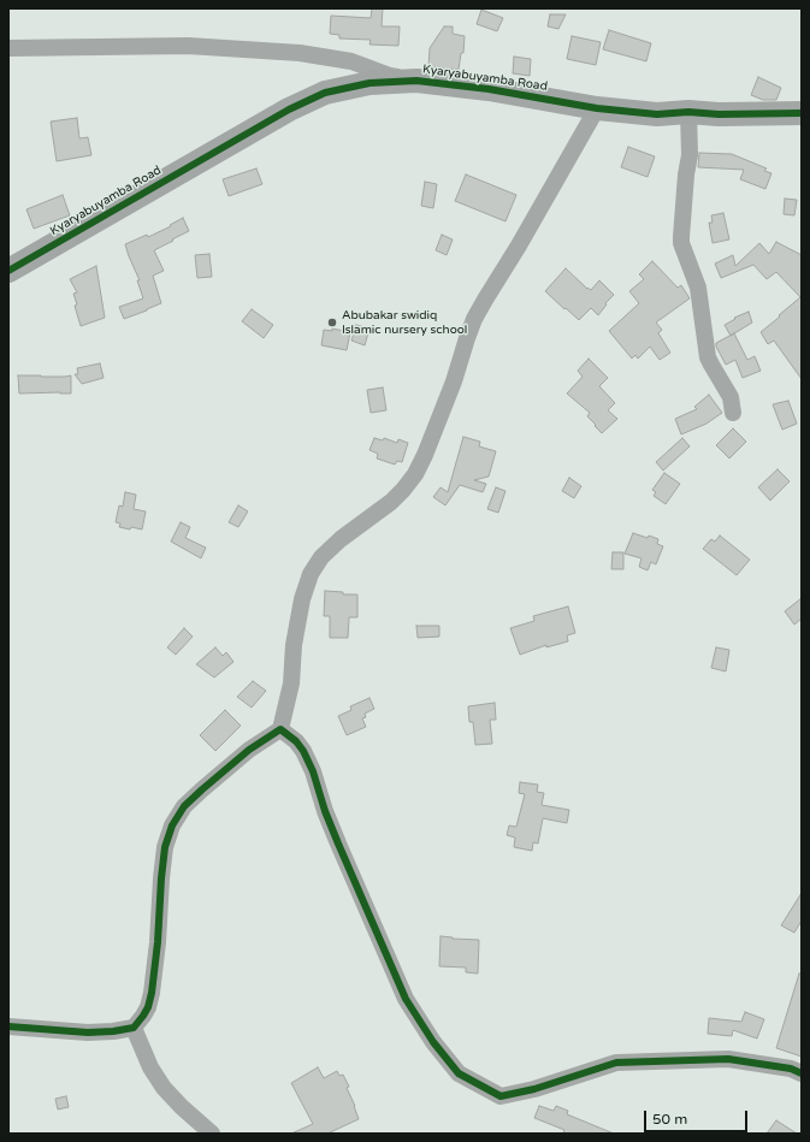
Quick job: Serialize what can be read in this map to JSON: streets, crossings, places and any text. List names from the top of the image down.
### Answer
{
  "streets": {
    "street": ["Kyaryabuyamba Road"]
  },
  "places": ["Abubakar swidiq Islamic nursery school"],
  "scale_bar": "50 m"
}
